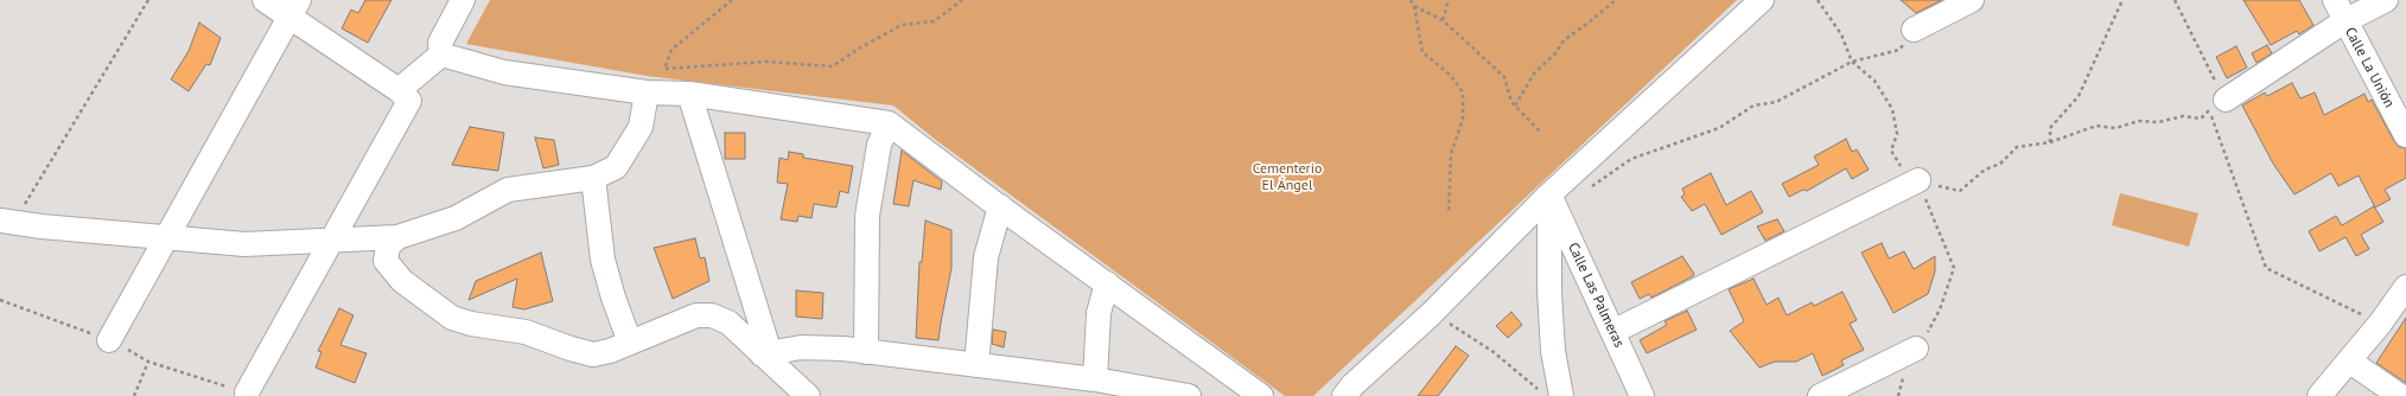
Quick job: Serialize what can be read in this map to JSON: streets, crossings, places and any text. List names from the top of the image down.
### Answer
{
  "streets": {
    "street": ["Calle La Unión", "Calle Las Palmeras"]
  },
  "parks": ["Cementerio El Ángel"]
}
